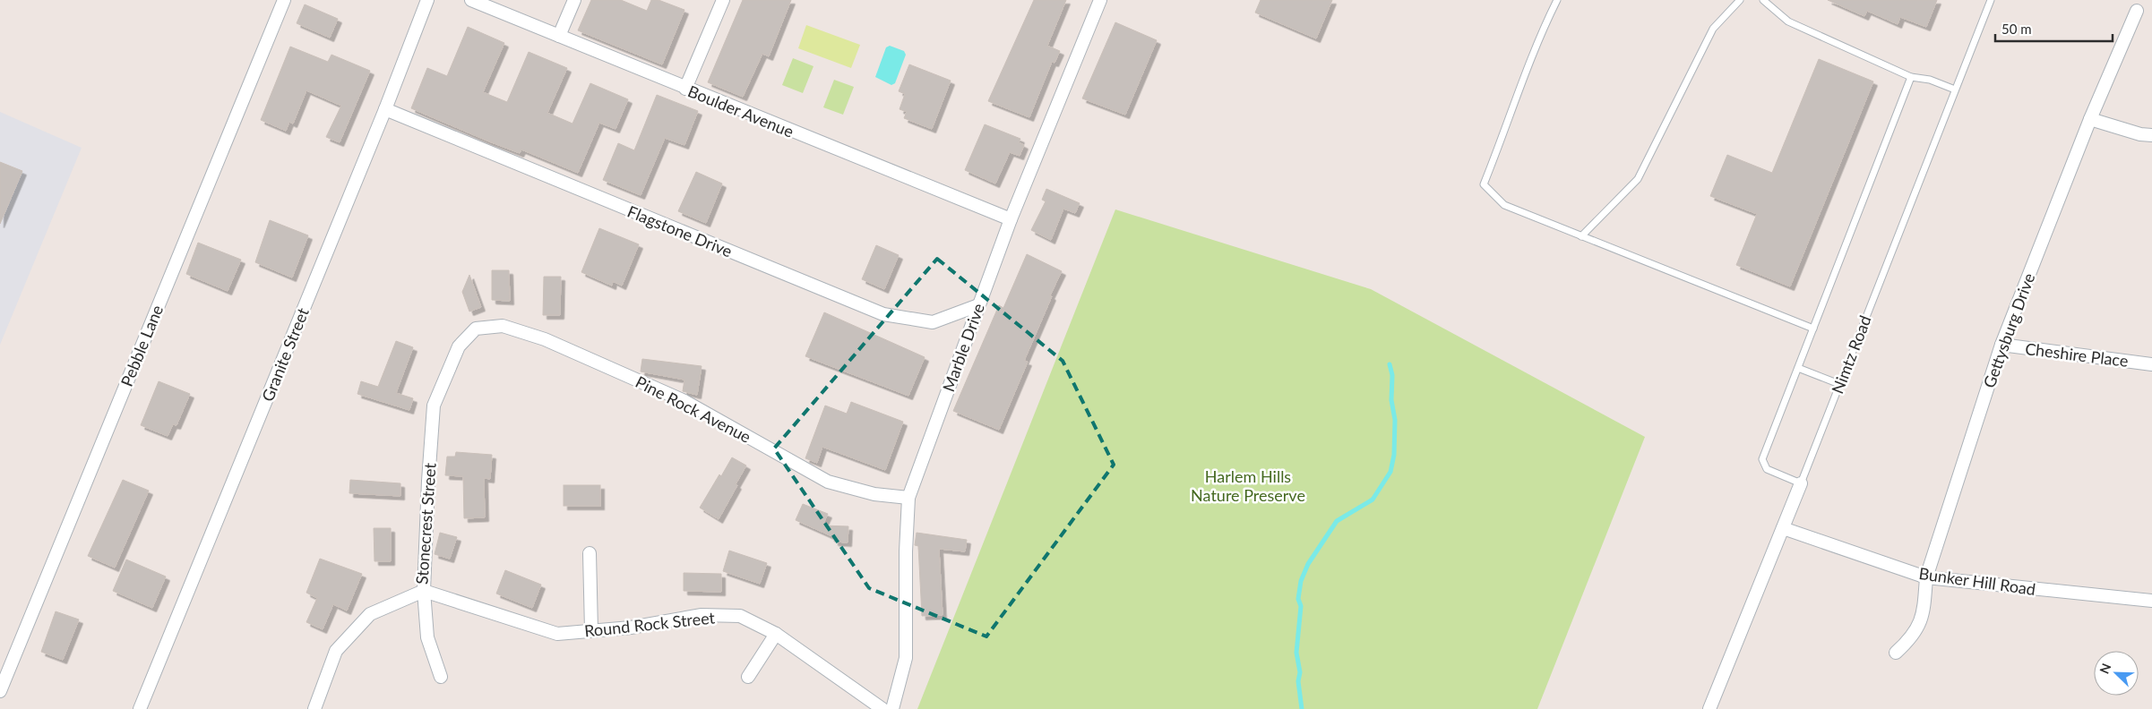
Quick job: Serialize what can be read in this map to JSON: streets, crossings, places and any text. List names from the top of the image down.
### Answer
{
  "streets": {
    "street": [
      "Boulder Avenue",
      "Flagstone Drive",
      "Gettysburg Drive",
      "Pebble Lane",
      "Marble Drive",
      "Granite Street",
      "Nimtz Road",
      "Cheshire Place",
      "Pine Rock Avenue",
      "Stonecrest Street",
      "Bunker Hill Road",
      "Round Rock Street"
    ]
  },
  "crossings": [
    ["Boulder Avenue", "Marble Drive"],
    ["Flagstone Drive", "Marble Drive"],
    ["Flagstone Drive", "Granite Street"],
    ["Gettysburg Drive", "Cheshire Place"],
    ["Gettysburg Drive", "Bunker Hill Road"],
    ["Marble Drive", "Pine Rock Avenue"],
    ["Nimtz Road", "Bunker Hill Road"],
    ["Pine Rock Avenue", "Stonecrest Street"],
    ["Stonecrest Street", "Round Rock Street"]
  ],
  "parks": ["Harlem Hills Nature Preserve"],
  "scale_bar": "50 m",
  "north": "top left"
}
